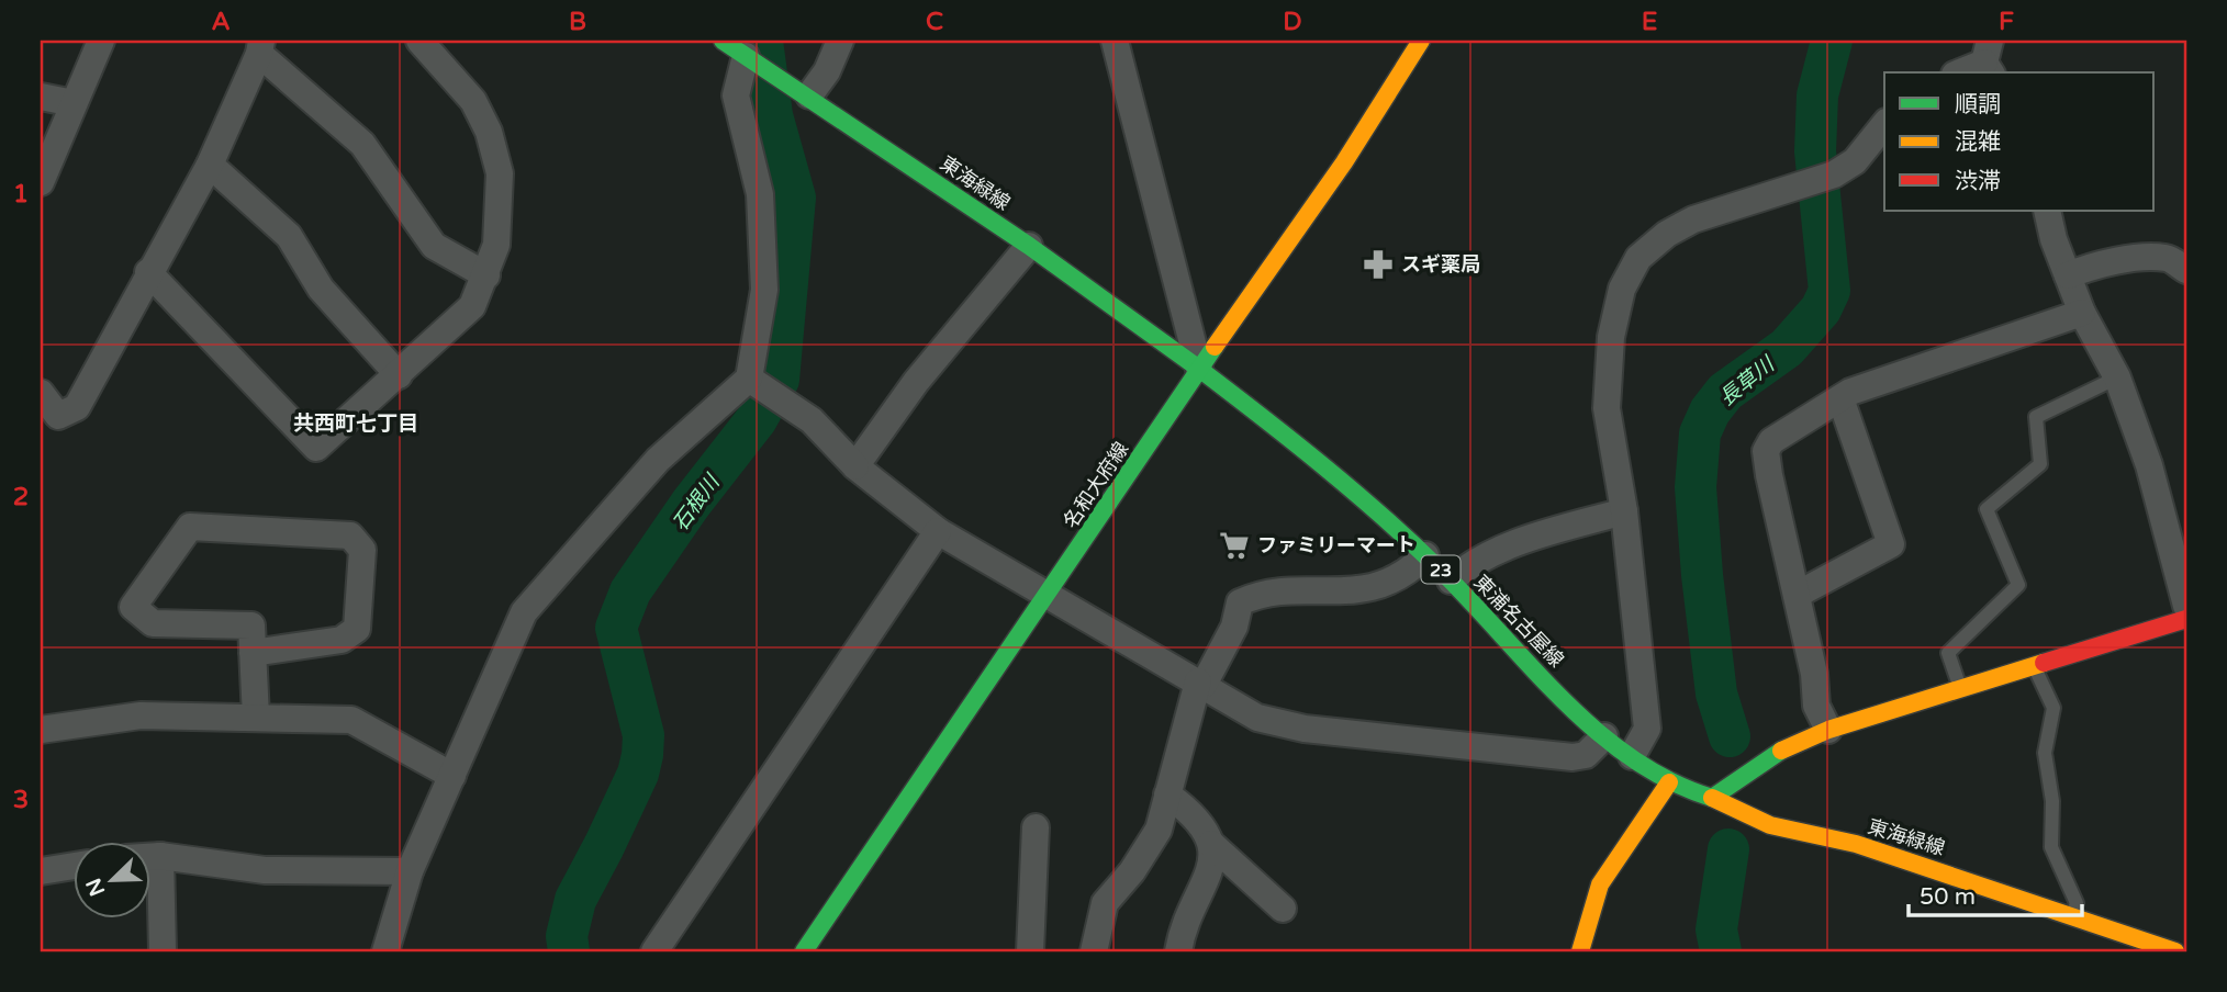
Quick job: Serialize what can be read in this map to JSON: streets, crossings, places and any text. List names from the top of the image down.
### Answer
{
  "streets": {
    "main road": [
      "東海緑線",
      "名和大府線",
      "23",
      "東浦名古屋線"
    ]
  },
  "crossings": [
    ["東海緑線", "名和大府線"],
    ["東海緑線", "東浦名古屋線"],
    ["名和大府線", "東浦名古屋線"]
  ],
  "districts": ["共西町七丁目"],
  "water": ["長草川", "石根川"],
  "places": {
    "pharmacy": ["スギ薬局"],
    "supermarket": ["ファミリーマート"]
  },
  "legend": ["順調", "混雑", "渋滞"],
  "scale_bar": "50 m",
  "north": "bottom left",
  "grid": {
    "columns": [
      "A",
      "B",
      "C",
      "D",
      "E",
      "F"
    ],
    "rows": ["1", "2", "3"]
  }
}
